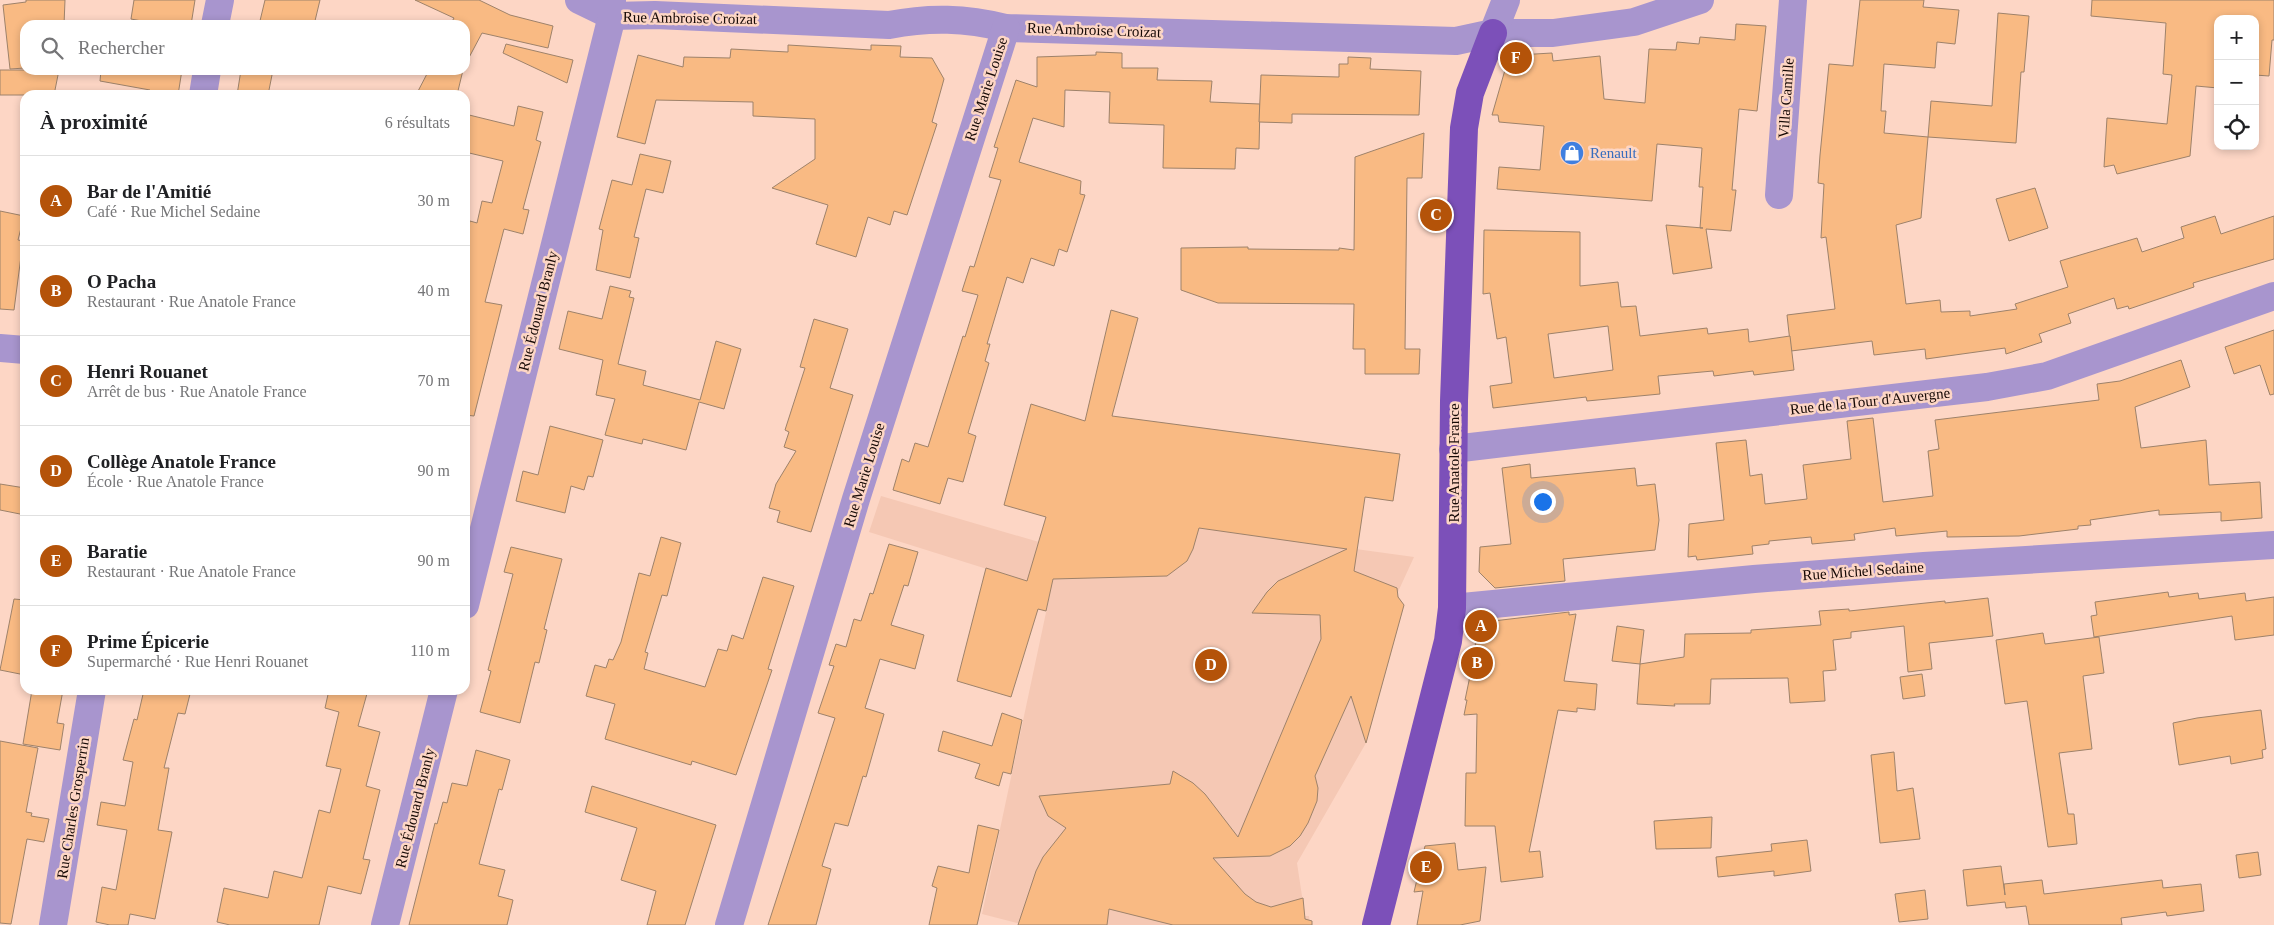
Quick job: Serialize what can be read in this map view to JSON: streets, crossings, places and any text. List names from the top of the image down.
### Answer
{
  "streets": {
    "main road": ["Rue Anatole France"],
    "street": [
      "Rue Ambroise Croizat",
      "Rue Marie Louise",
      "Villa Camille",
      "Rue Édouard Branly",
      "Rue de la Tour d'Auvergne",
      "Rue Michel Sedaine",
      "Rue Charles Grosperrin"
    ]
  },
  "crossings": [
    ["Rue Ambroise Croizat", "Rue Marie Louise"],
    ["Rue Ambroise Croizat", "Rue Édouard Branly"],
    ["Rue Ambroise Croizat", "Rue Anatole France"],
    ["Rue de la Tour d'Auvergne", "Rue Anatole France"],
    ["Rue Anatole France", "Rue Michel Sedaine"]
  ],
  "places": {
    "shop": ["Renault"]
  },
  "page": {
    "map_buttons": ["+", "−"],
    "search": "Rechercher",
    "pins": [
      "F",
      "C",
      "A",
      "B",
      "D",
      "E"
    ],
    "heading": ["À proximité", "6 résultats"],
    "list": [
      {
        "mark": "A",
        "name": "Bar de l'Amitié",
        "note": "Café · Rue Michel Sedaine",
        "value": "30 m"
      },
      {
        "mark": "B",
        "name": "O Pacha",
        "note": "Restaurant · Rue Anatole France",
        "value": "40 m"
      },
      {
        "mark": "C",
        "name": "Henri Rouanet",
        "note": "Arrêt de bus · Rue Anatole France",
        "value": "70 m"
      },
      {
        "mark": "D",
        "name": "Collège Anatole France",
        "note": "École · Rue Anatole France",
        "value": "90 m"
      },
      {
        "mark": "E",
        "name": "Baratie",
        "note": "Restaurant · Rue Anatole France",
        "value": "90 m"
      },
      {
        "mark": "F",
        "name": "Prime Épicerie",
        "note": "Supermarché · Rue Henri Rouanet",
        "value": "110 m"
      }
    ]
  }
}
